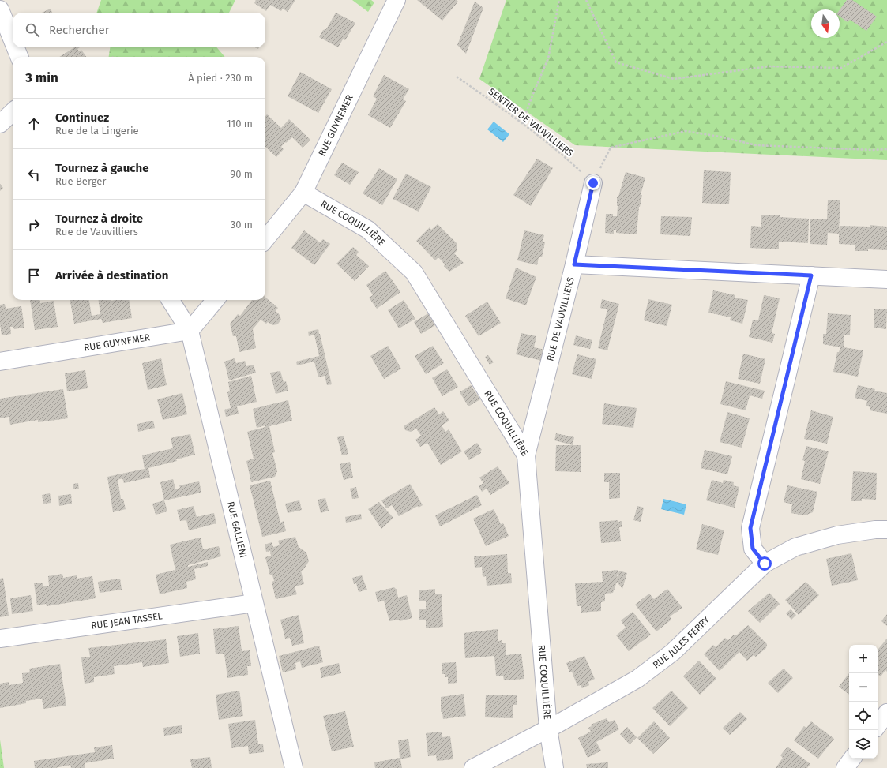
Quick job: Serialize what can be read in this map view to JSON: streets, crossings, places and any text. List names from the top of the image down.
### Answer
{
  "streets": {
    "street": [
      "RUE GUYNEMER",
      "RUE COQUILLIÈRE",
      "RUE DE VAUVILLIERS",
      "RUE GALLIENI",
      "RUE JEAN TASSEL",
      "RUE JULES FERRY"
    ],
    "path": ["SENTIER DE VAUVILLIERS"]
  },
  "crossings": [
    ["SENTIER DE VAUVILLIERS", "RUE DE VAUVILLIERS"],
    ["RUE GUYNEMER", "RUE COQUILLIÈRE"],
    ["RUE GUYNEMER", "RUE GALLIENI"],
    ["RUE COQUILLIÈRE", "RUE DE VAUVILLIERS"],
    ["RUE COQUILLIÈRE", "RUE JULES FERRY"],
    ["RUE GALLIENI", "RUE JEAN TASSEL"]
  ],
  "north": "bottom",
  "page": {
    "search": "Rechercher",
    "heading": ["3 min", "À pied · 230 m"],
    "list": [
      ["Continuez", "Rue de la Lingerie", "110 m"],
      ["Tournez à gauche", "Rue Berger", "90 m"],
      ["Tournez à droite", "Rue de Vauvilliers", "30 m"],
      "Arrivée à destination"
    ],
    "map_buttons": ["+", "−"]
  }
}
